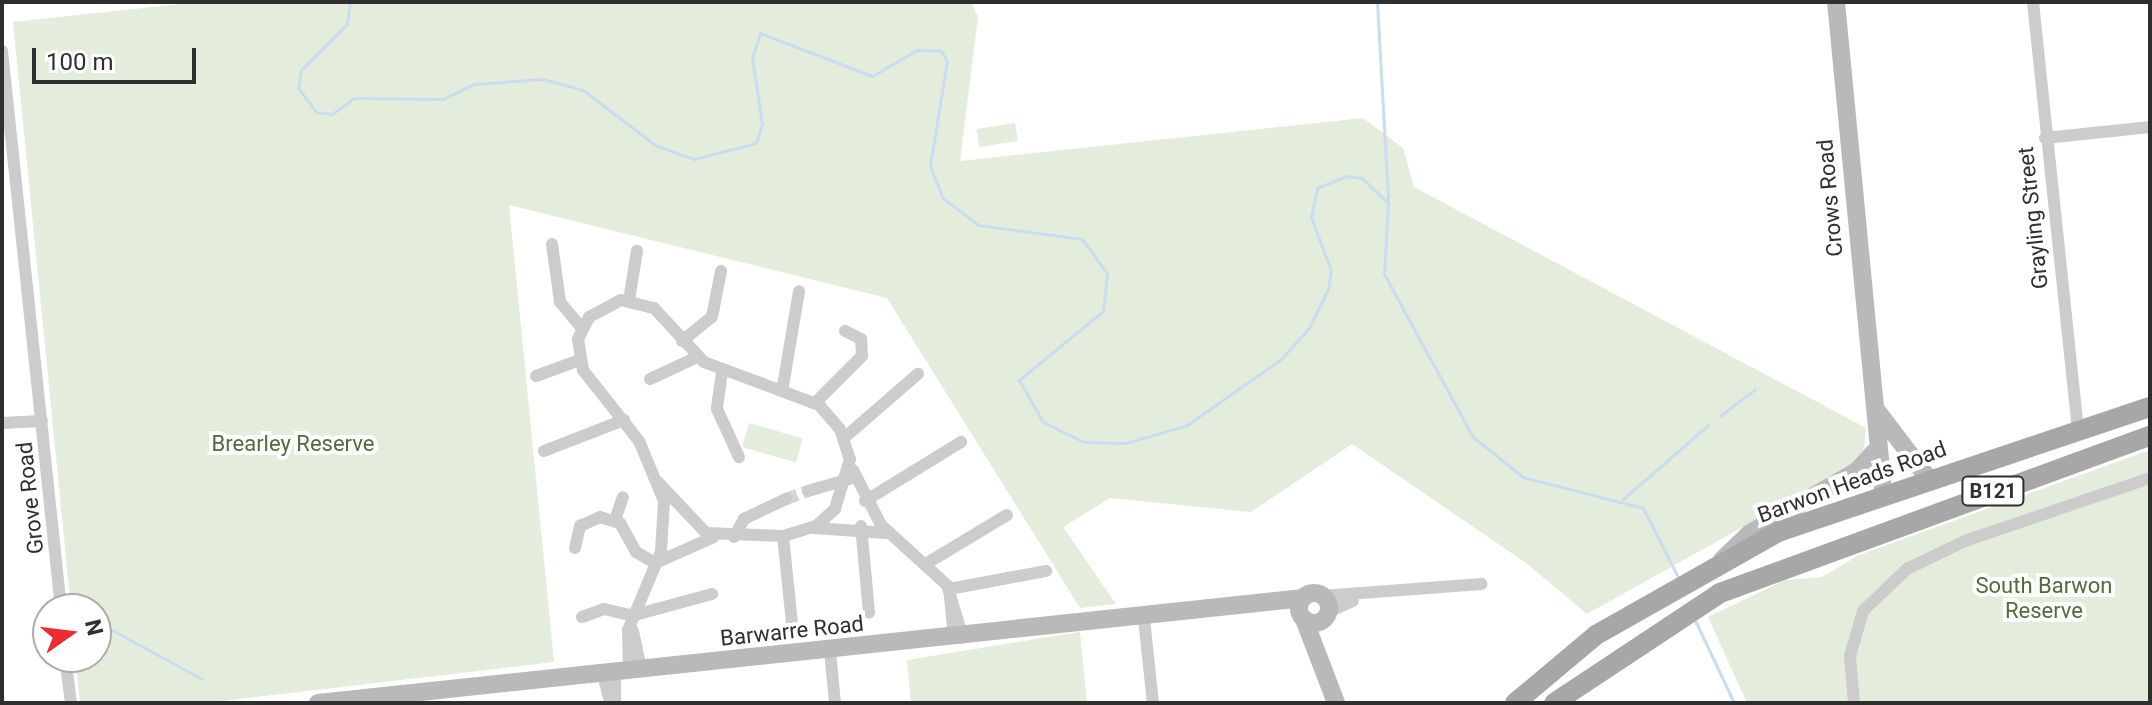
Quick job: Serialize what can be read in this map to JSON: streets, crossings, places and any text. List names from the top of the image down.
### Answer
{
  "streets": {
    "main road": ["Barwon Heads Road", "B121"],
    "street": [
      "Crows Road",
      "Grayling Street",
      "Grove Road",
      "Barwarre Road"
    ]
  },
  "crossings": [
    ["Crows Road", "Barwon Heads Road"],
    ["Grayling Street", "Barwon Heads Road"]
  ],
  "parks": ["Brearley Reserve", "South Barwon Reserve"],
  "scale_bar": "100 m",
  "north": "right"
}
